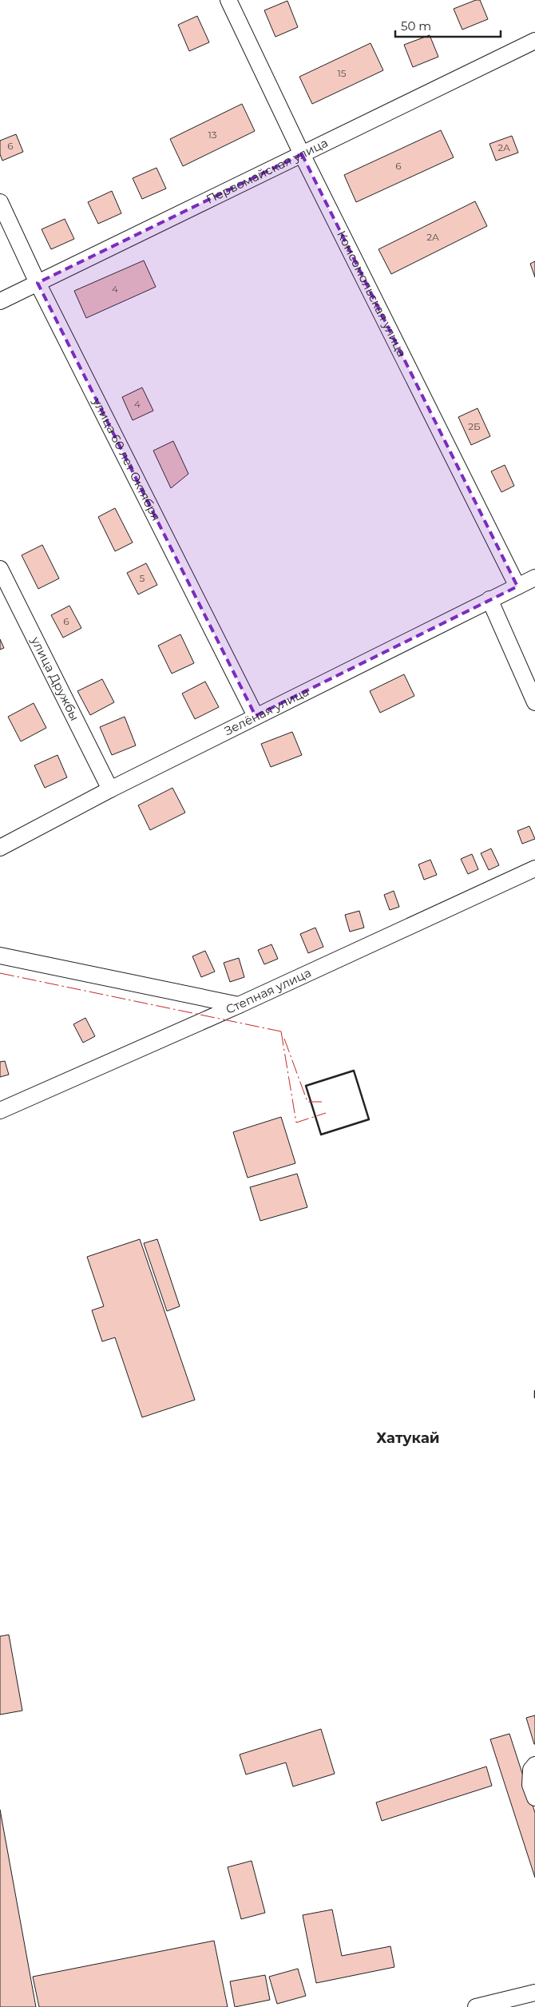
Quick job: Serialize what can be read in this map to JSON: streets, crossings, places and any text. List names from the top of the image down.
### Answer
{
  "streets": {
    "street": [
      "Первомайская улица",
      "Комсомольская улица",
      "улица 60 лет Октября",
      "улица Дружбы",
      "Зелёная улица",
      "Степная улица"
    ]
  },
  "crossings": [
    ["Первомайская улица", "Комсомольская улица"],
    ["Первомайская улица", "улица 60 лет Октября"],
    ["Комсомольская улица", "Зелёная улица"],
    ["улица 60 лет Октября", "Зелёная улица"],
    ["улица Дружбы", "Зелёная улица"]
  ],
  "districts": ["Хатукай"],
  "house_numbers": [
    "15",
    "13",
    "6",
    "2А",
    "6",
    "2А",
    "4",
    "4",
    "2Б",
    "5",
    "6"
  ],
  "scale_bar": "50 m"
}
